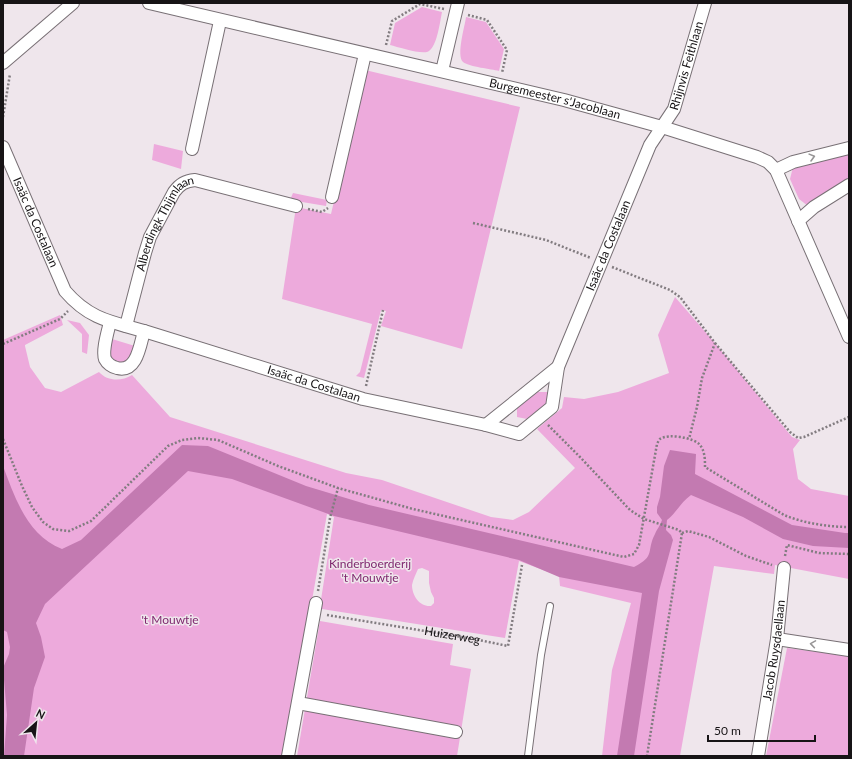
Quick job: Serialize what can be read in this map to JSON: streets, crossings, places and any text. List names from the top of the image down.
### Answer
{
  "streets": {
    "street": [
      "Rhijnvis Feithlaan",
      "Burgemeester s'Jacoblaan",
      "Isaäc da Costalaan",
      "Alberdingk Thijmlaan",
      "Jacob Ruysdaellaan"
    ],
    "path": ["Huizerweg"]
  },
  "crossings": [
    ["Rhijnvis Feithlaan", "Burgemeester s'Jacoblaan"],
    ["Rhijnvis Feithlaan", "Isaäc da Costalaan"],
    ["Burgemeester s'Jacoblaan", "Isaäc da Costalaan"],
    ["Isaäc da Costalaan", "Alberdingk Thijmlaan"]
  ],
  "parks": ["Kinderboerderij 't Mouwtje", "'t Mouwtje"],
  "scale_bar": "50 m",
  "north": "top right"
}
